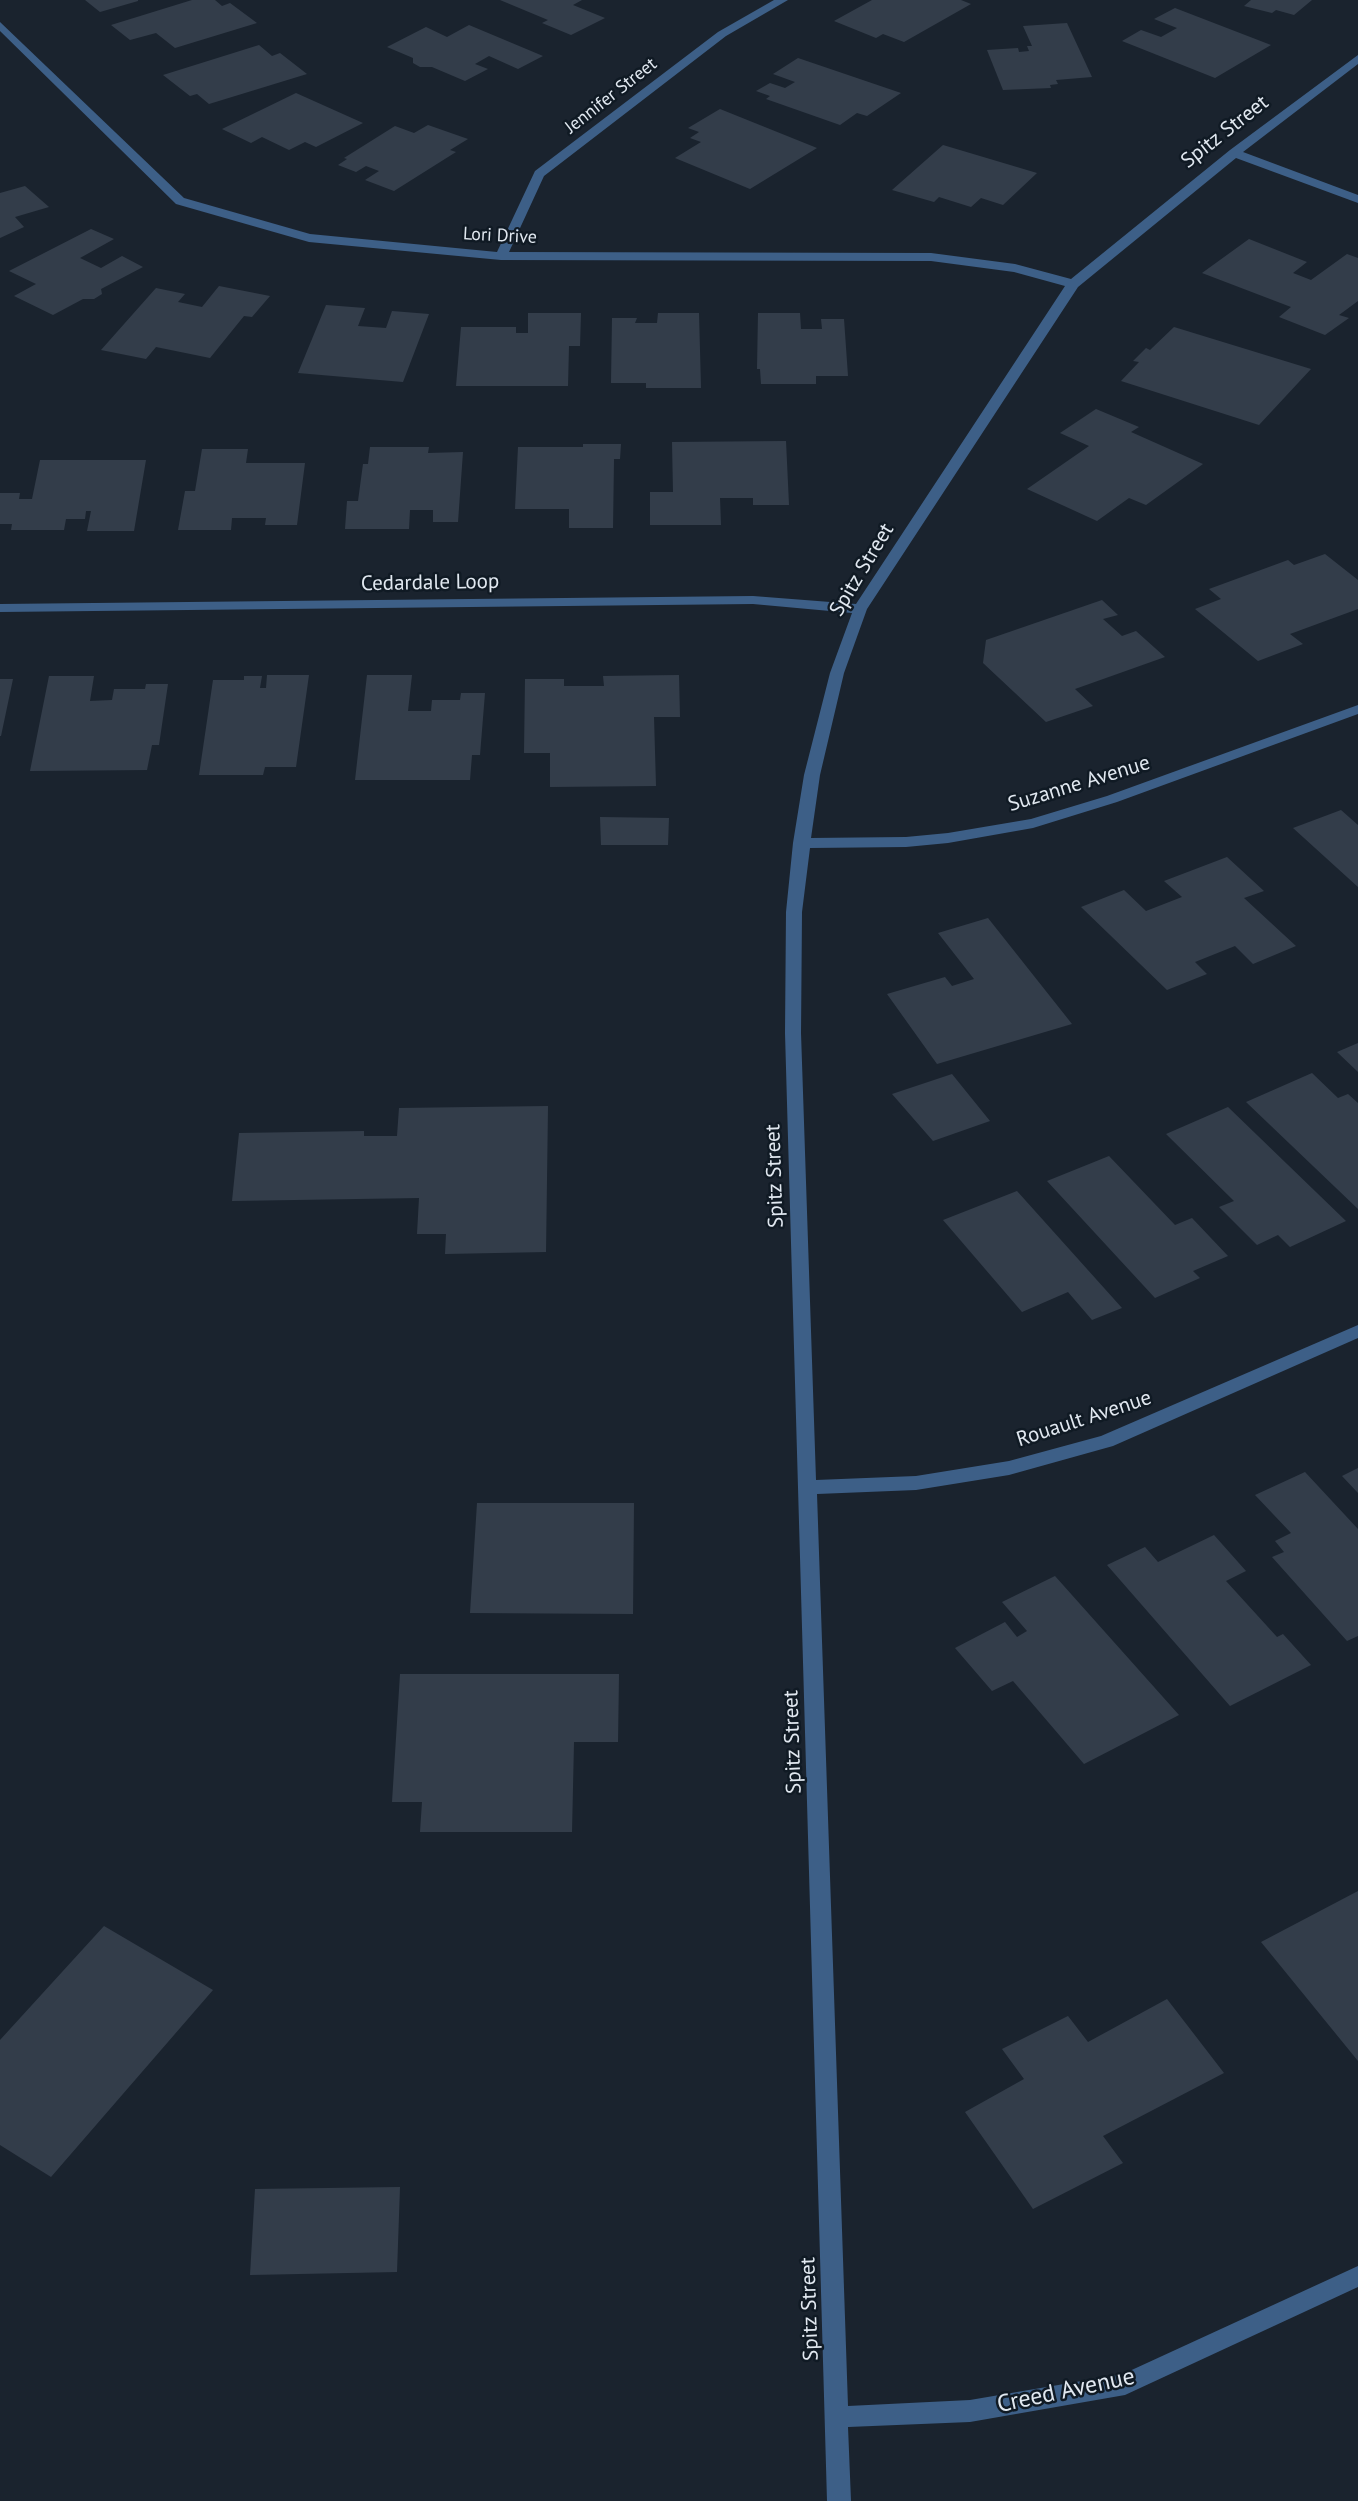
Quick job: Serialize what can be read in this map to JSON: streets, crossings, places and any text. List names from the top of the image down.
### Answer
{
  "streets": {
    "street": [
      "Jennifer Street",
      "Spitz Street",
      "Lori Drive",
      "Cedardale Loop",
      "Suzanne Avenue",
      "Rouault Avenue",
      "Creed Avenue"
    ]
  },
  "crossings": [
    ["Jennifer Street", "Lori Drive"],
    ["Spitz Street", "Lori Drive"],
    ["Spitz Street", "Cedardale Loop"],
    ["Spitz Street", "Suzanne Avenue"],
    ["Spitz Street", "Rouault Avenue"],
    ["Spitz Street", "Creed Avenue"]
  ]
}
